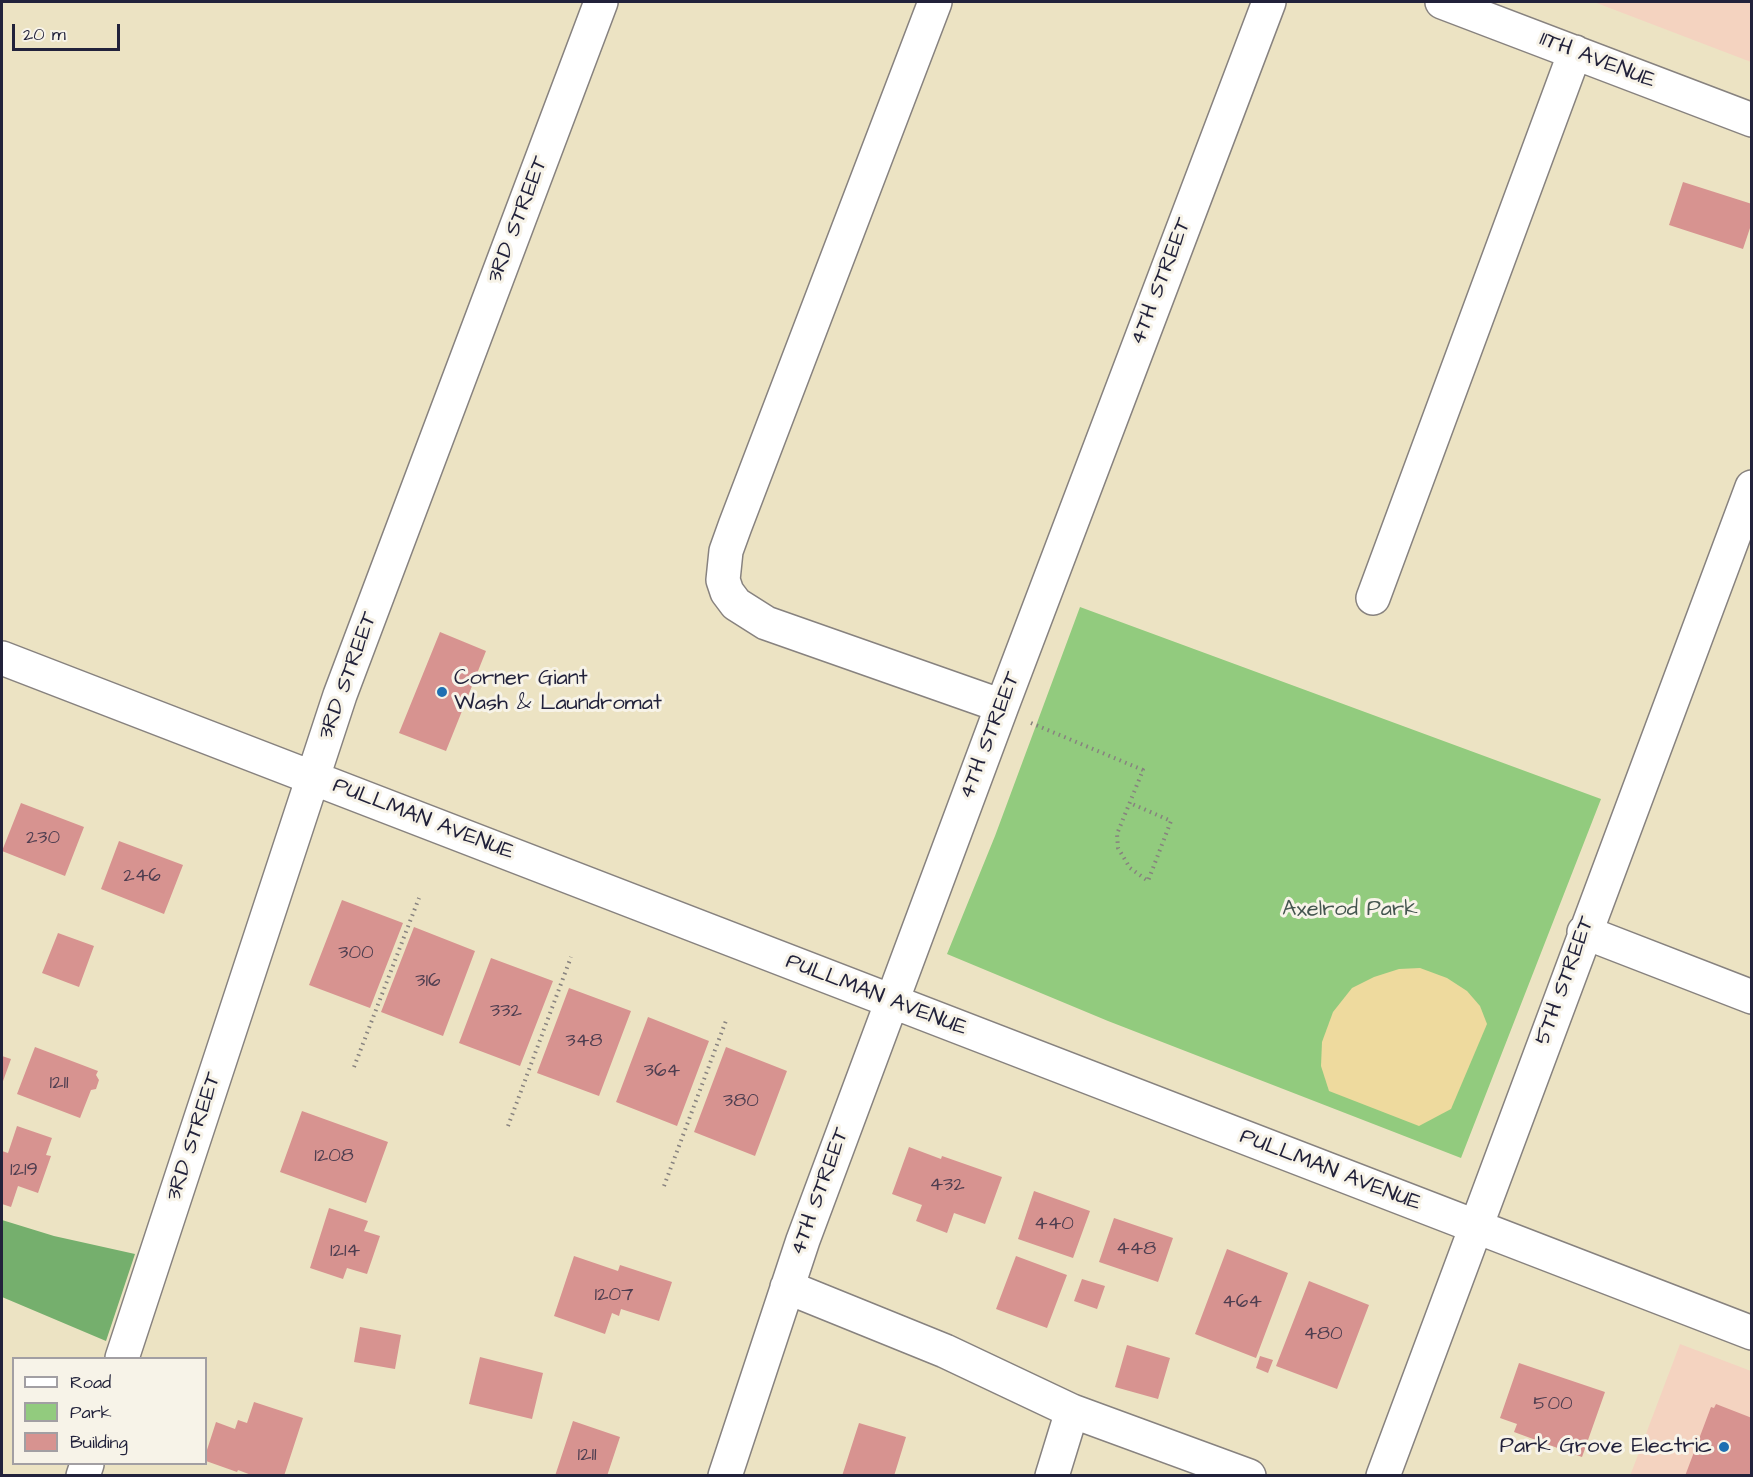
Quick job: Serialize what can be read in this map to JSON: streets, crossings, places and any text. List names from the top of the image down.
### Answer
{
  "streets": {
    "street": [
      "11TH AVENUE",
      "3RD STREET",
      "4TH STREET",
      "PULLMAN AVENUE",
      "5TH STREET"
    ]
  },
  "crossings": [
    ["3RD STREET", "PULLMAN AVENUE"],
    ["4TH STREET", "PULLMAN AVENUE"],
    ["PULLMAN AVENUE", "5TH STREET"]
  ],
  "parks": ["Axelrod Park"],
  "places": ["Corner Giant Wash & Laundromat", "Park Grove Electric"],
  "house_numbers": [
    "230",
    "246",
    "300",
    "316",
    "332",
    "348",
    "364",
    "1211",
    "380",
    "1208",
    "1219",
    "432",
    "440",
    "448",
    "1214",
    "1207",
    "464",
    "480",
    "500",
    "1211"
  ],
  "legend": ["Road", "Park", "Building"],
  "scale_bar": "20 m"
}
